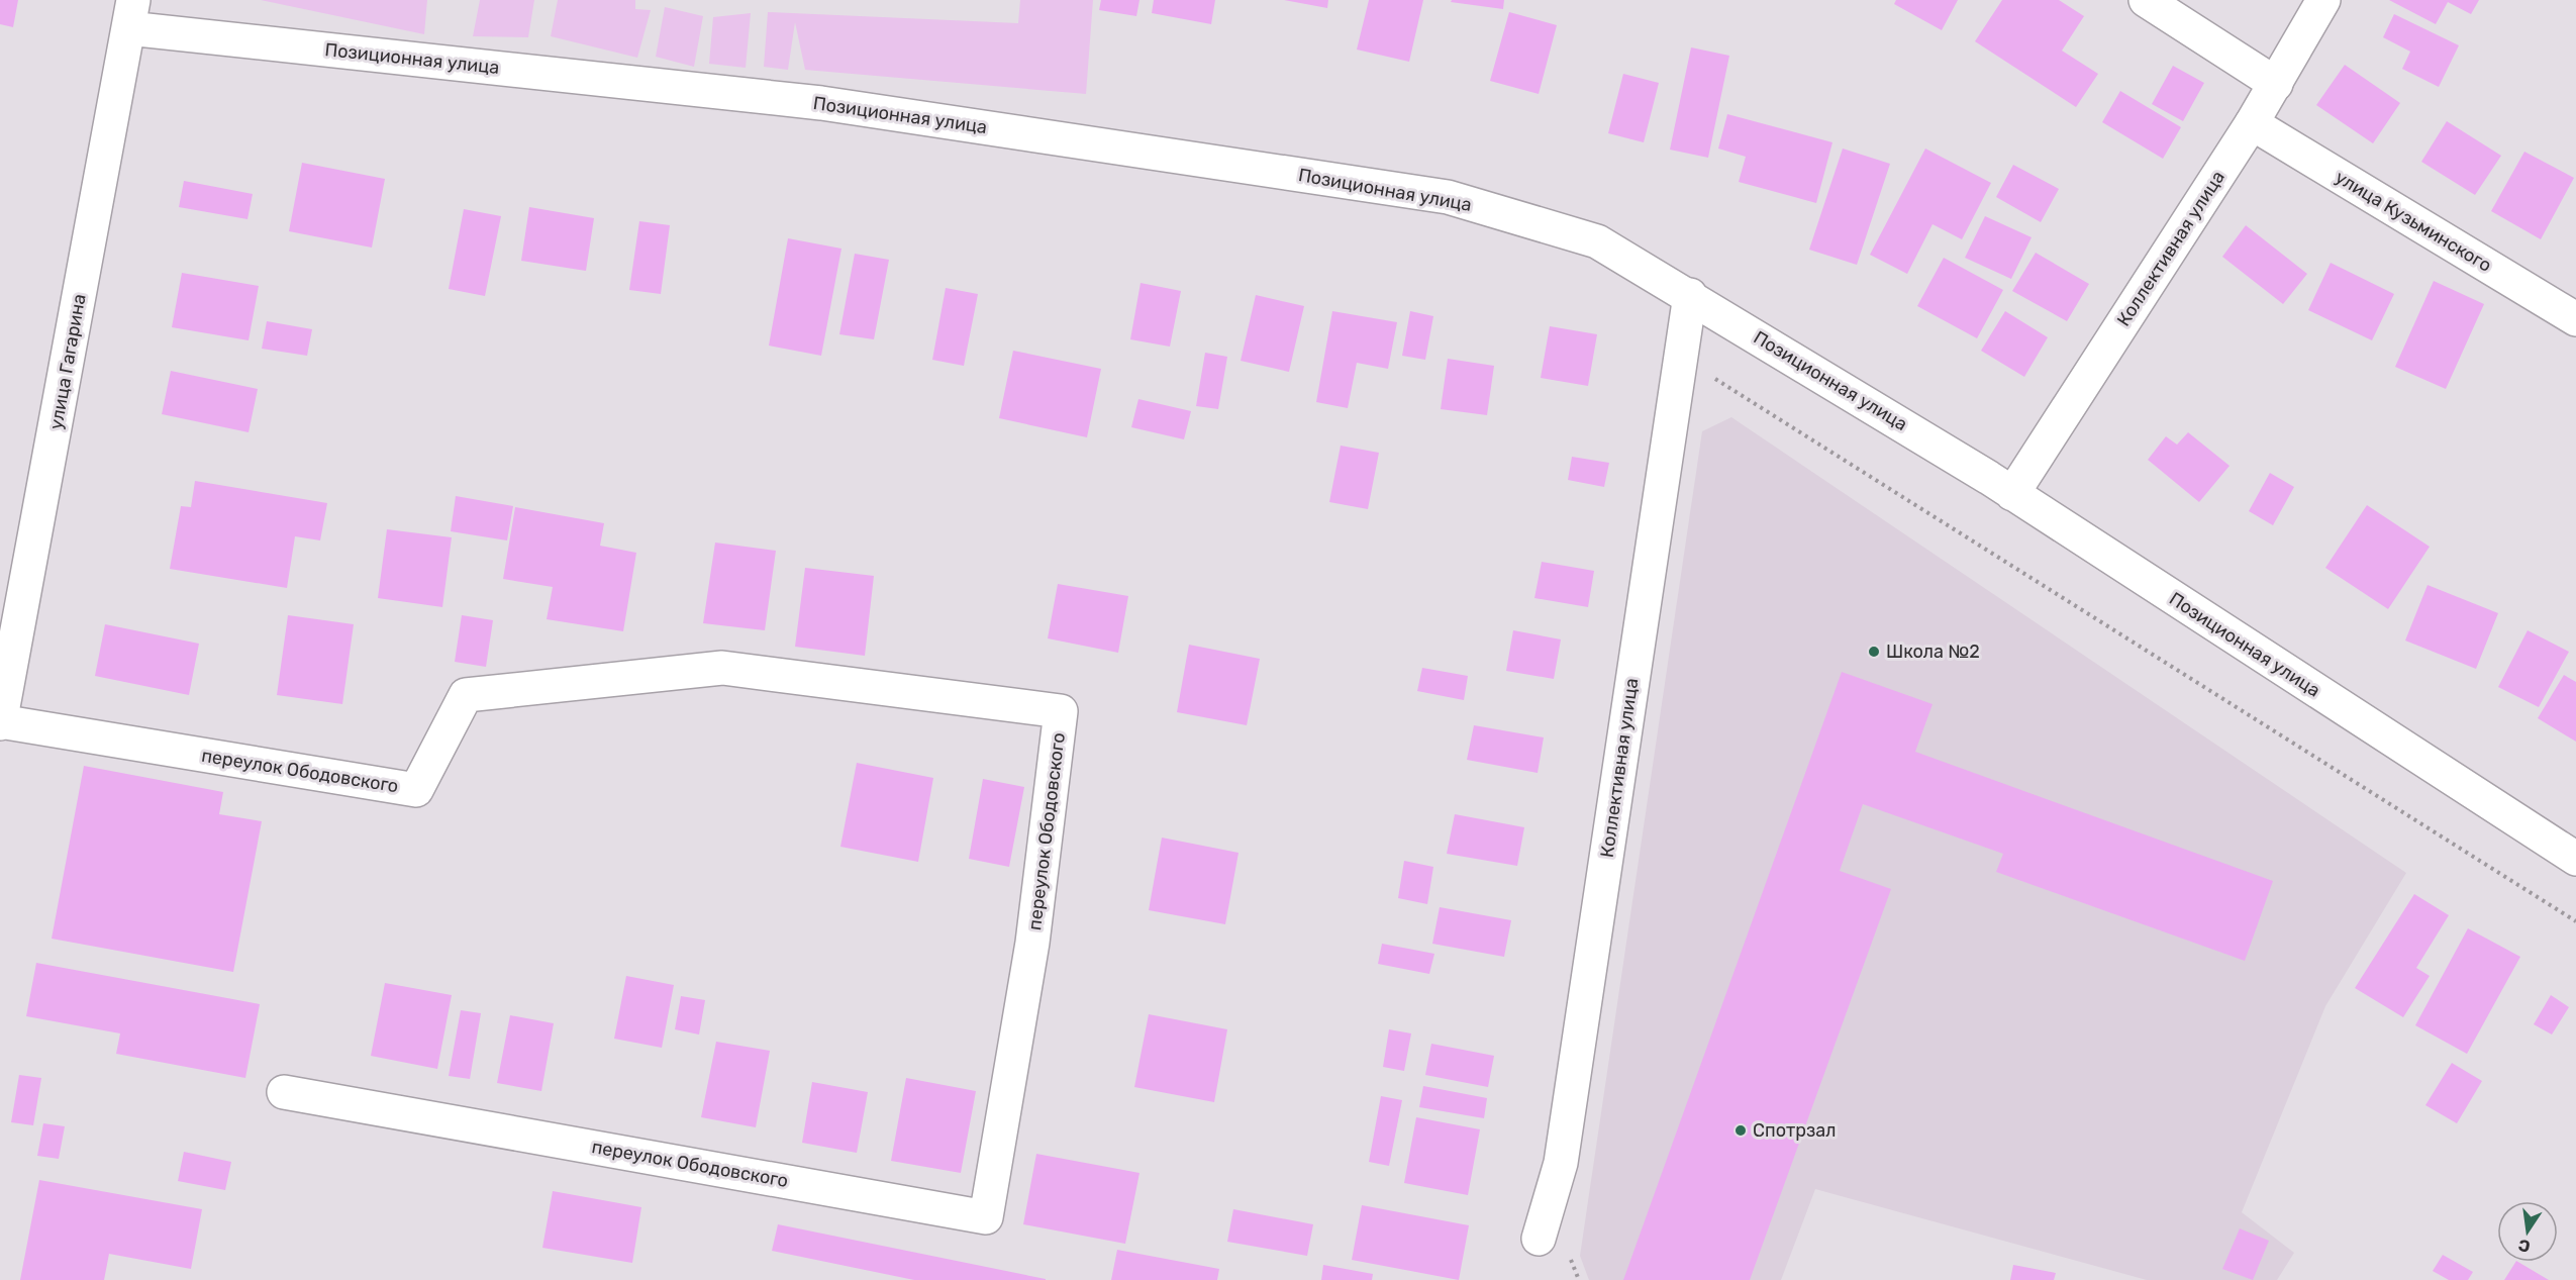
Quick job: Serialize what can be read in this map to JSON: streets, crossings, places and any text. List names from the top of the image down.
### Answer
{
  "streets": {
    "street": [
      "Позиционная улица",
      "улица Кузьминского",
      "Коллективная улица",
      "улица Гагарина",
      "переулок Ободовского"
    ]
  },
  "crossings": [
    ["Позиционная улица", "Коллективная улица"],
    ["Позиционная улица", "улица Гагарина"],
    ["улица Кузьминского", "Коллективная улица"],
    ["улица Гагарина", "переулок Ободовского"]
  ],
  "places": ["Школа №2", "Спотрзал"],
  "north": "bottom"
}
